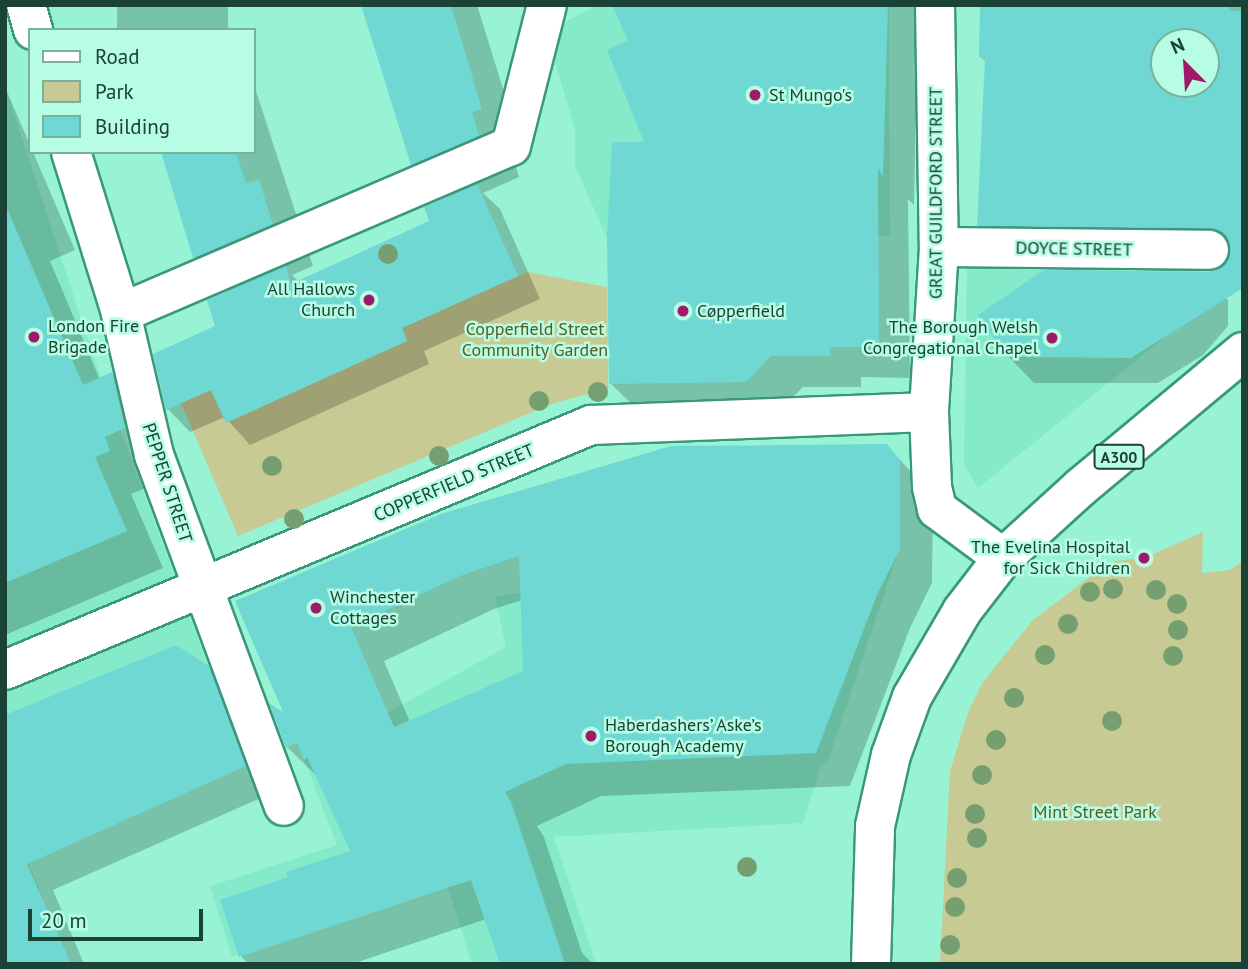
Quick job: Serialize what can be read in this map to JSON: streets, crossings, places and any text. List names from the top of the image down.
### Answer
{
  "streets": {
    "street": [
      "GREAT GUILDFORD STREET",
      "DOYCE STREET",
      "A300",
      "PEPPER STREET",
      "COPPERFIELD STREET"
    ]
  },
  "crossings": [
    ["GREAT GUILDFORD STREET", "DOYCE STREET"],
    ["GREAT GUILDFORD STREET", "A300"],
    ["GREAT GUILDFORD STREET", "COPPERFIELD STREET"],
    ["PEPPER STREET", "COPPERFIELD STREET"]
  ],
  "parks": ["Copperfield Street Community Garden", "Mint Street Park"],
  "places": [
    "St Mungo's",
    "All Hallows Church",
    "Cøpperfield",
    "London Fire Brigade",
    "The Borough Welsh Congregational Chapel",
    "The Evelina Hospital for Sick Children",
    "Winchester Cottages",
    "Haberdashers’ Aske’s Borough Academy"
  ],
  "legend": ["Road", "Park", "Building"],
  "scale_bar": "20 m",
  "north": "top left"
}
